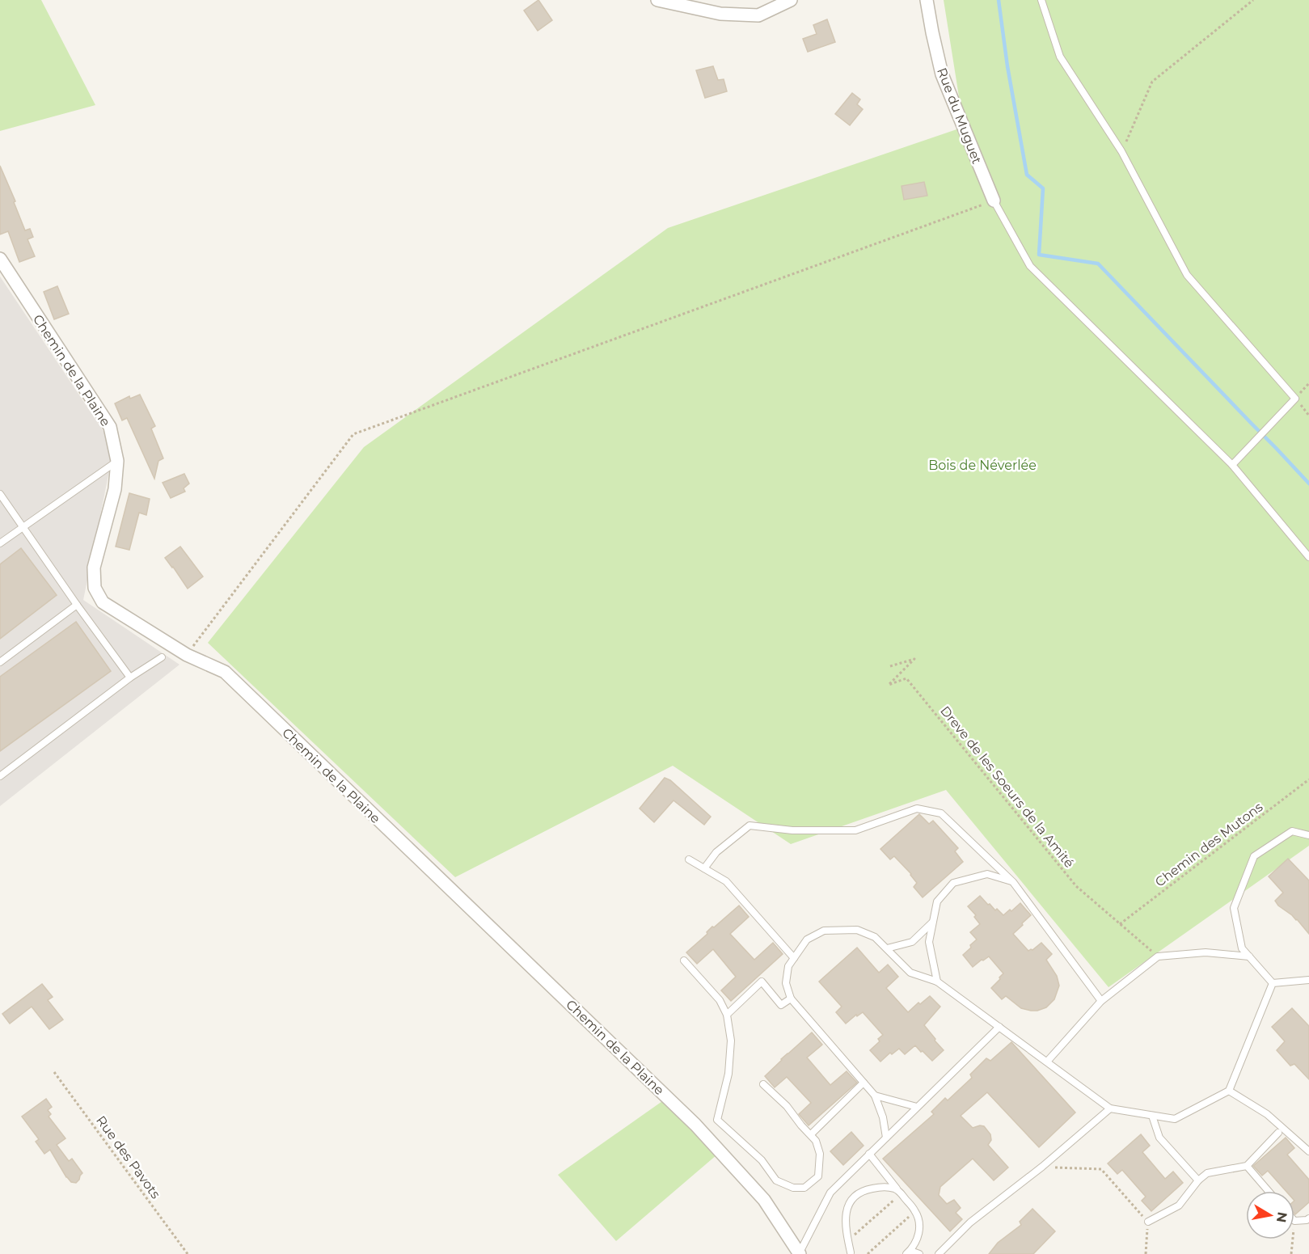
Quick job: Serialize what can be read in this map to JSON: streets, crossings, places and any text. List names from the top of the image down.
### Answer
{
  "streets": {
    "street": ["Rue du Muguet", "Chemin de la Plaine"],
    "path": ["Dreve de les Soeurs de la Amité", "Chemin des Mutons", "Rue des Pavots"]
  },
  "crossings": [
    ["Dreve de les Soeurs de la Amité", "Chemin des Mutons"]
  ],
  "parks": ["Bois de Néverlée"],
  "north": "right"
}
